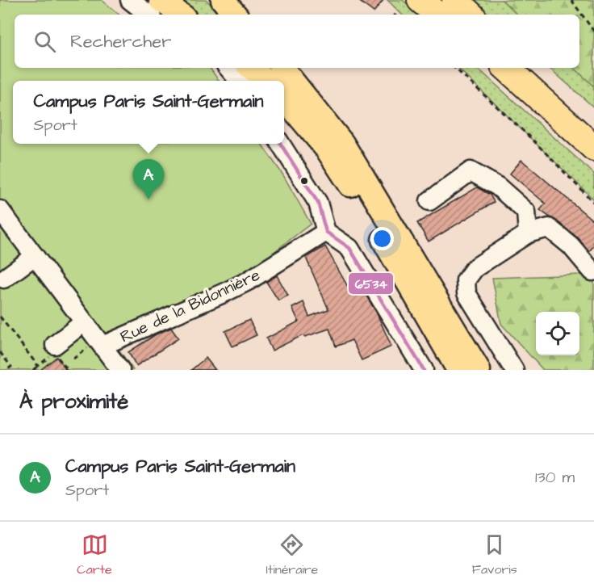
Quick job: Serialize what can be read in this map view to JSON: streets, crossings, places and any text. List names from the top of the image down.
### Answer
{
  "streets": {
    "street": ["Rue de la Bidonnière"]
  },
  "lines": ["transit line 6534"],
  "page": {
    "search": "Rechercher",
    "popup": ["Campus Paris Saint-Germain", "Sport"],
    "pins": "A",
    "heading": "À proximité",
    "list": [
      {
        "mark": "A",
        "name": "Campus Paris Saint-Germain",
        "note": "Sport",
        "value": "130 m"
      }
    ],
    "nav": ["Carte", "Itinéraire", "Favoris"]
  }
}
